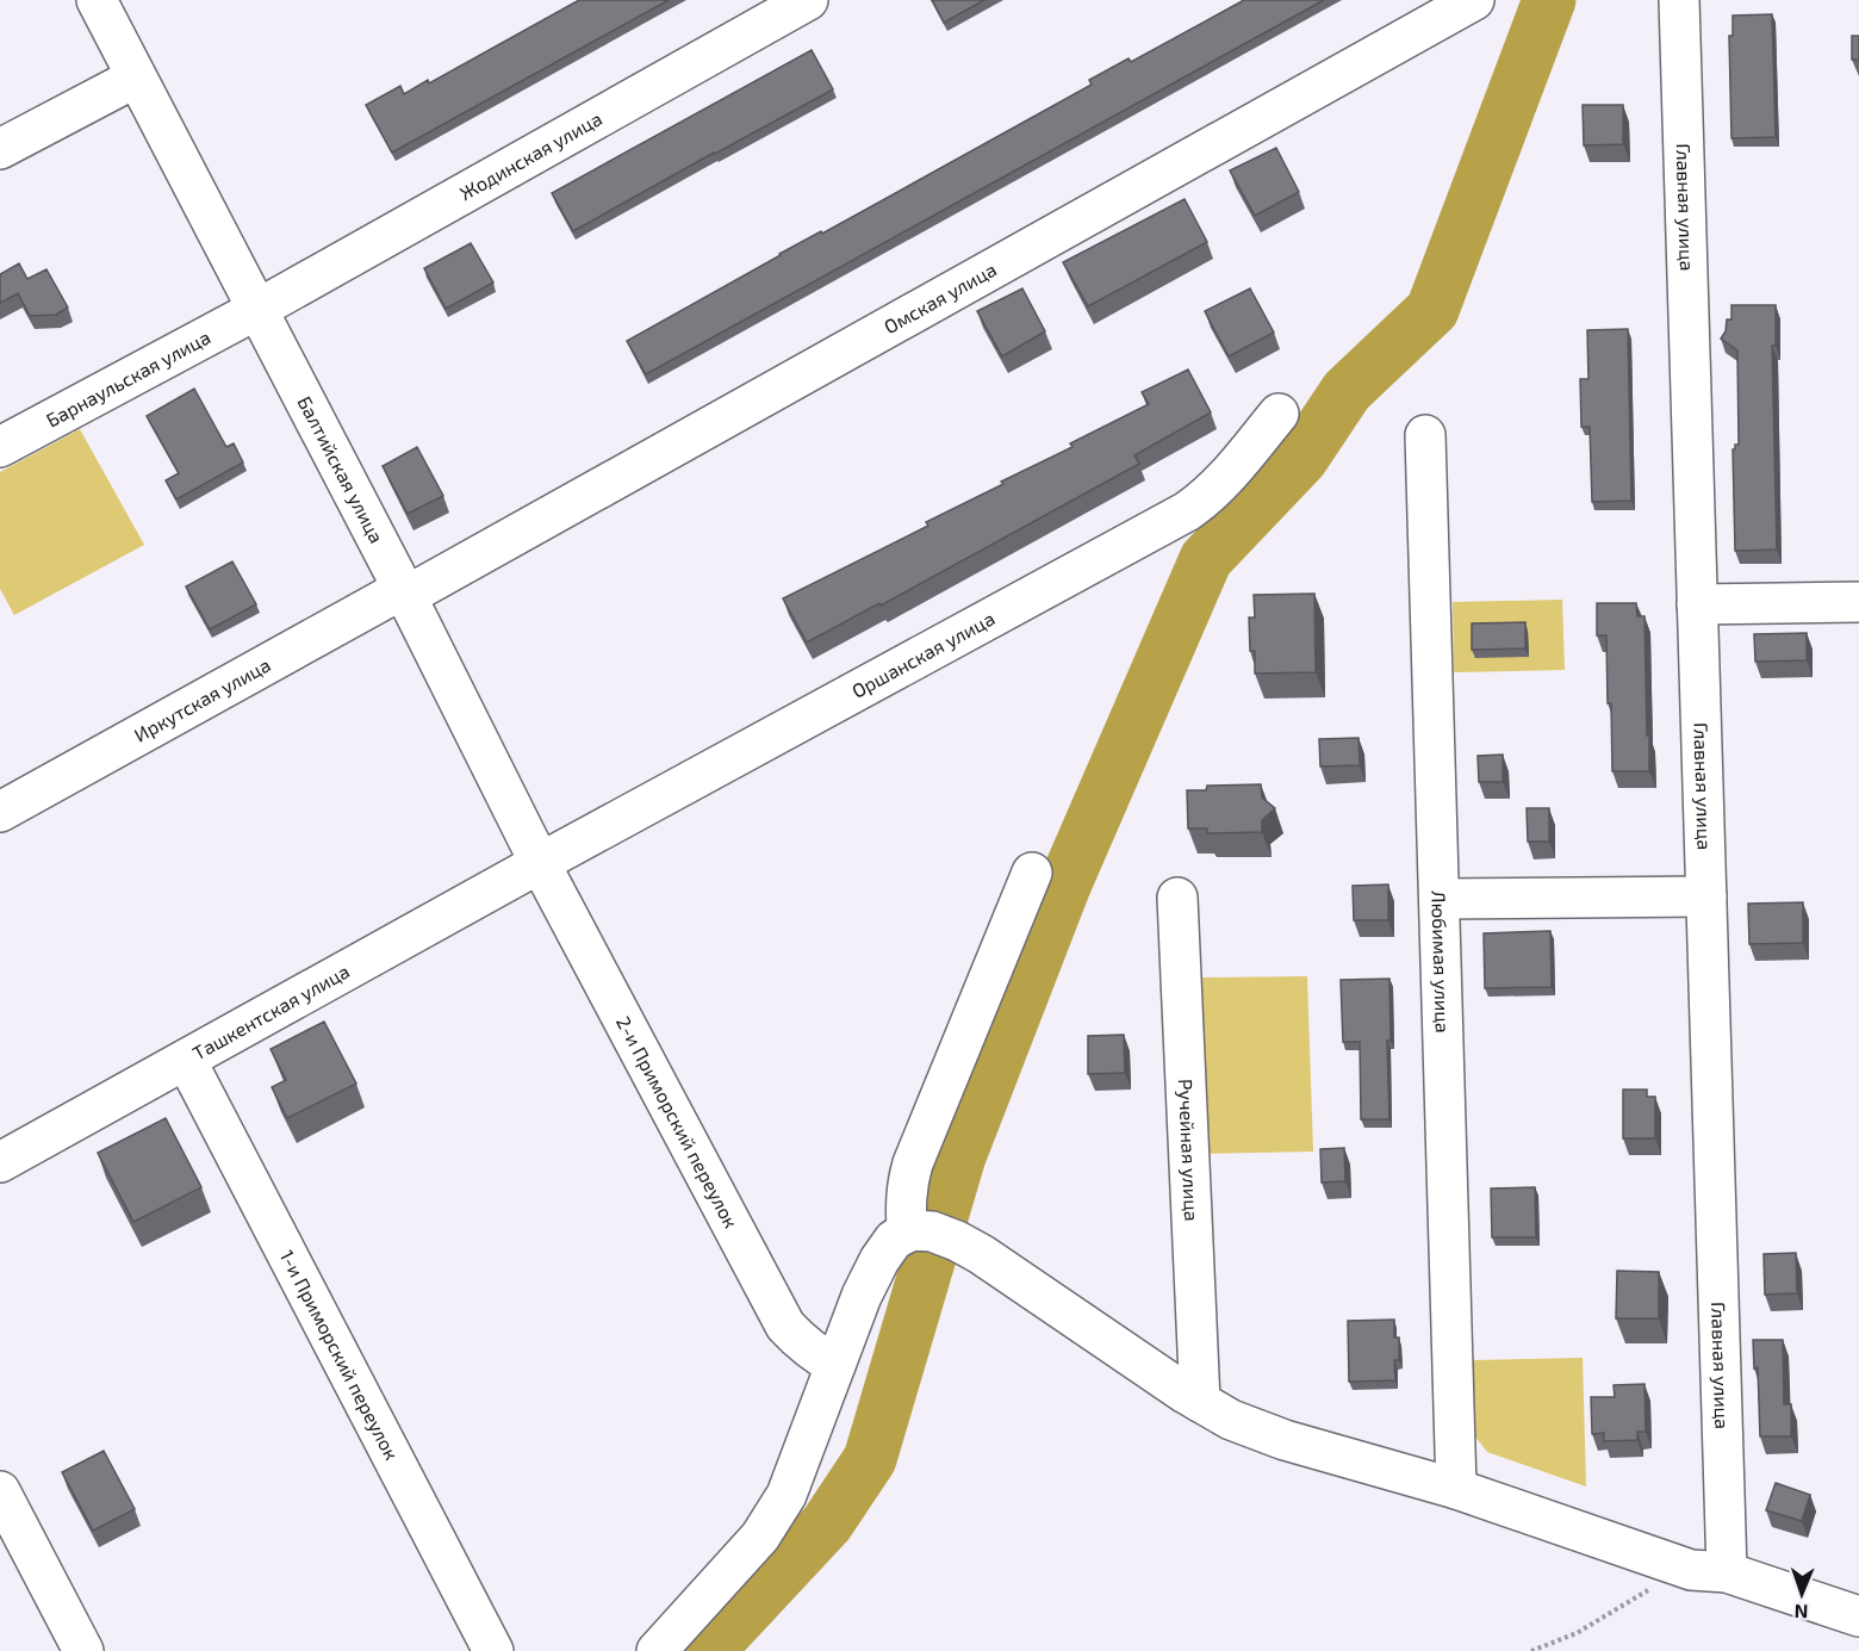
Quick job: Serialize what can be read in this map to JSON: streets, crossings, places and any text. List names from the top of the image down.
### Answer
{
  "streets": {
    "street": [
      "Жодинская улица",
      "Главная улица",
      "Омская улица",
      "Барнаульская улица",
      "Балтийская улица",
      "Оршанская улица",
      "Иркутская улица",
      "Любимая улица",
      "Ташкентская улица",
      "2-и Приморский переулок",
      "Ручейная улица",
      "1-и Приморский переулок"
    ]
  },
  "crossings": [
    ["Жодинская улица", "Барнаульская улица"],
    ["Жодинская улица", "Балтийская улица"],
    ["Омская улица", "Балтийская улица"],
    ["Омская улица", "Иркутская улица"],
    ["Барнаульская улица", "Балтийская улица"],
    ["Балтийская улица", "Оршанская улица"],
    ["Балтийская улица", "Иркутская улица"],
    ["Балтийская улица", "Ташкентская улица"],
    ["Балтийская улица", "2-и Приморский переулок"],
    ["Оршанская улица", "Ташкентская улица"],
    ["Оршанская улица", "2-и Приморский переулок"],
    ["Ташкентская улица", "2-и Приморский переулок"],
    ["Ташкентская улица", "1-и Приморский переулок"]
  ],
  "north": "bottom"
}
